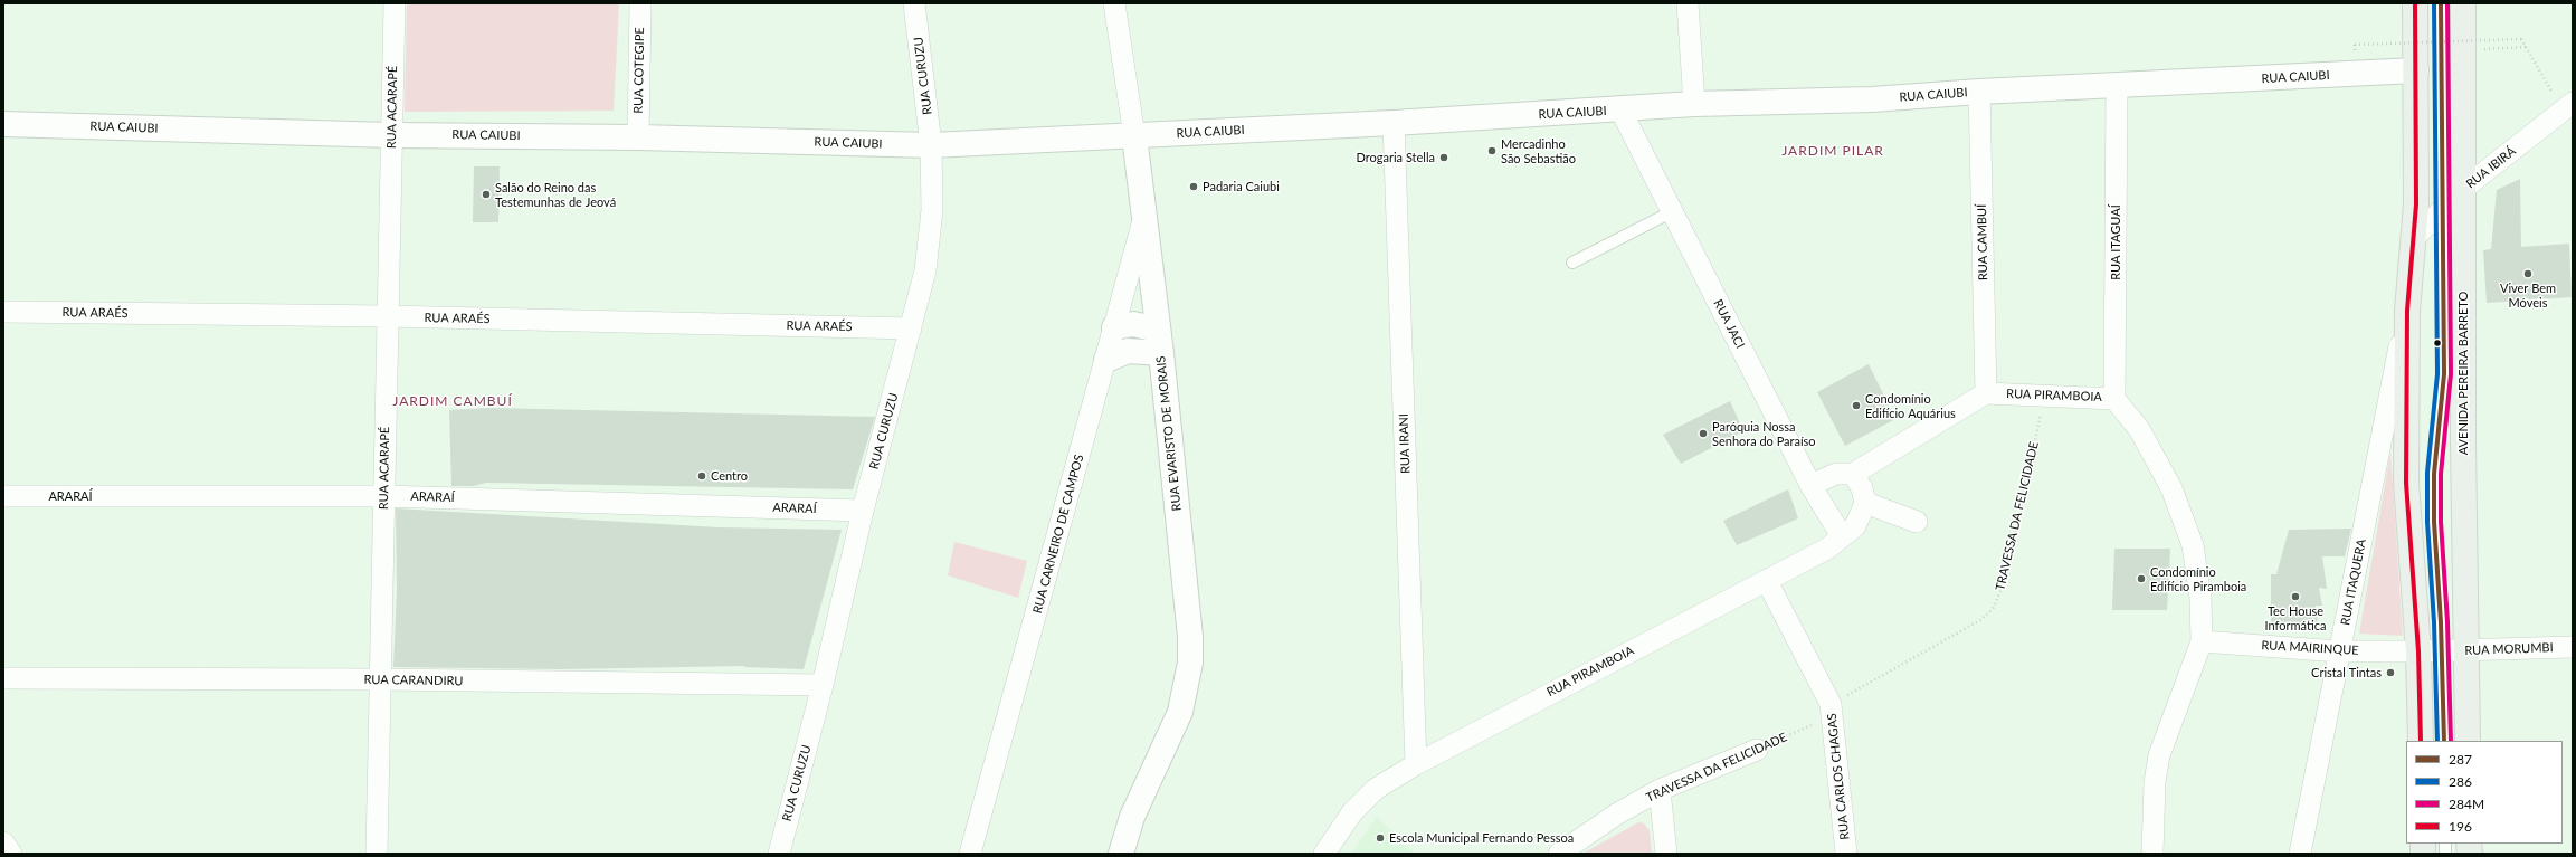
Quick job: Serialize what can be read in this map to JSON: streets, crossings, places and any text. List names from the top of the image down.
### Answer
{
  "streets": {
    "main road": ["AVENIDA PEREIRA BARRETO"],
    "street": [
      "RUA COTEGIPE",
      "RUA CURUZU",
      "RUA CAIUBI",
      "RUA ACARAPÉ",
      "RUA IBIRÁ",
      "RUA CAMBUÍ",
      "RUA ITAGUAÍ",
      "RUA ARAÉS",
      "RUA JACI",
      "RUA PIRAMBOIA",
      "RUA EVARISTO DE MORAIS",
      "RUA IRANI",
      "ARARAÍ",
      "TRAVESSA DA FELICIDADE",
      "RUA CARNEIRO DE CAMPOS",
      "RUA ITAQUERA",
      "RUA MAIRINQUE",
      "RUA MORUMBI",
      "RUA CARANDIRU",
      "RUA CARLOS CHAGAS"
    ]
  },
  "crossings": [
    ["RUA COTEGIPE", "RUA CAIUBI"],
    ["RUA CURUZU", "RUA CAIUBI"],
    ["RUA CURUZU", "RUA ARAÉS"],
    ["RUA CURUZU", "ARARAÍ"],
    ["RUA CURUZU", "RUA CARANDIRU"],
    ["RUA CAIUBI", "RUA ACARAPÉ"],
    ["RUA CAIUBI", "RUA CAMBUÍ"],
    ["RUA CAIUBI", "RUA ITAGUAÍ"],
    ["RUA CAIUBI", "RUA JACI"],
    ["RUA CAIUBI", "RUA EVARISTO DE MORAIS"],
    ["RUA CAIUBI", "RUA IRANI"],
    ["RUA ACARAPÉ", "RUA ARAÉS"],
    ["RUA ACARAPÉ", "ARARAÍ"],
    ["RUA ACARAPÉ", "RUA CARANDIRU"],
    ["RUA IBIRÁ", "AVENIDA PEREIRA BARRETO"],
    ["RUA CAMBUÍ", "RUA PIRAMBOIA"],
    ["RUA ITAGUAÍ", "RUA PIRAMBOIA"],
    ["RUA JACI", "RUA PIRAMBOIA"],
    ["AVENIDA PEREIRA BARRETO", "RUA MORUMBI"],
    ["RUA PIRAMBOIA", "RUA IRANI"],
    ["RUA PIRAMBOIA", "TRAVESSA DA FELICIDADE"],
    ["RUA PIRAMBOIA", "RUA MAIRINQUE"],
    ["RUA PIRAMBOIA", "RUA CARLOS CHAGAS"],
    ["RUA EVARISTO DE MORAIS", "RUA CARNEIRO DE CAMPOS"],
    ["TRAVESSA DA FELICIDADE", "RUA CARLOS CHAGAS"],
    ["RUA ITAQUERA", "RUA MAIRINQUE"],
    ["RUA MAIRINQUE", "RUA MORUMBI"]
  ],
  "districts": ["JARDIM PILAR", "JARDIM CAMBUÍ"],
  "places": [
    "Mercadinho São Sebastião",
    "Drogaria Stella",
    "Padaria Caiubi",
    "Salão do Reino das Testemunhas de Jeová",
    "Viver Bem Móveis",
    "Condomínio Edifício Aquárius",
    "Paróquia Nossa Senhora do Paraíso",
    "Centro",
    "Condomínio Edifício Piramboia",
    "Tec House Informática",
    "Cristal Tintas",
    "Escola Municipal Fernando Pessoa"
  ],
  "lines": [
    "transit line 287",
    "transit line 286",
    "transit line 284M",
    "transit line 196"
  ],
  "legend": [
    "287",
    "286",
    "284M",
    "196"
  ]
}
